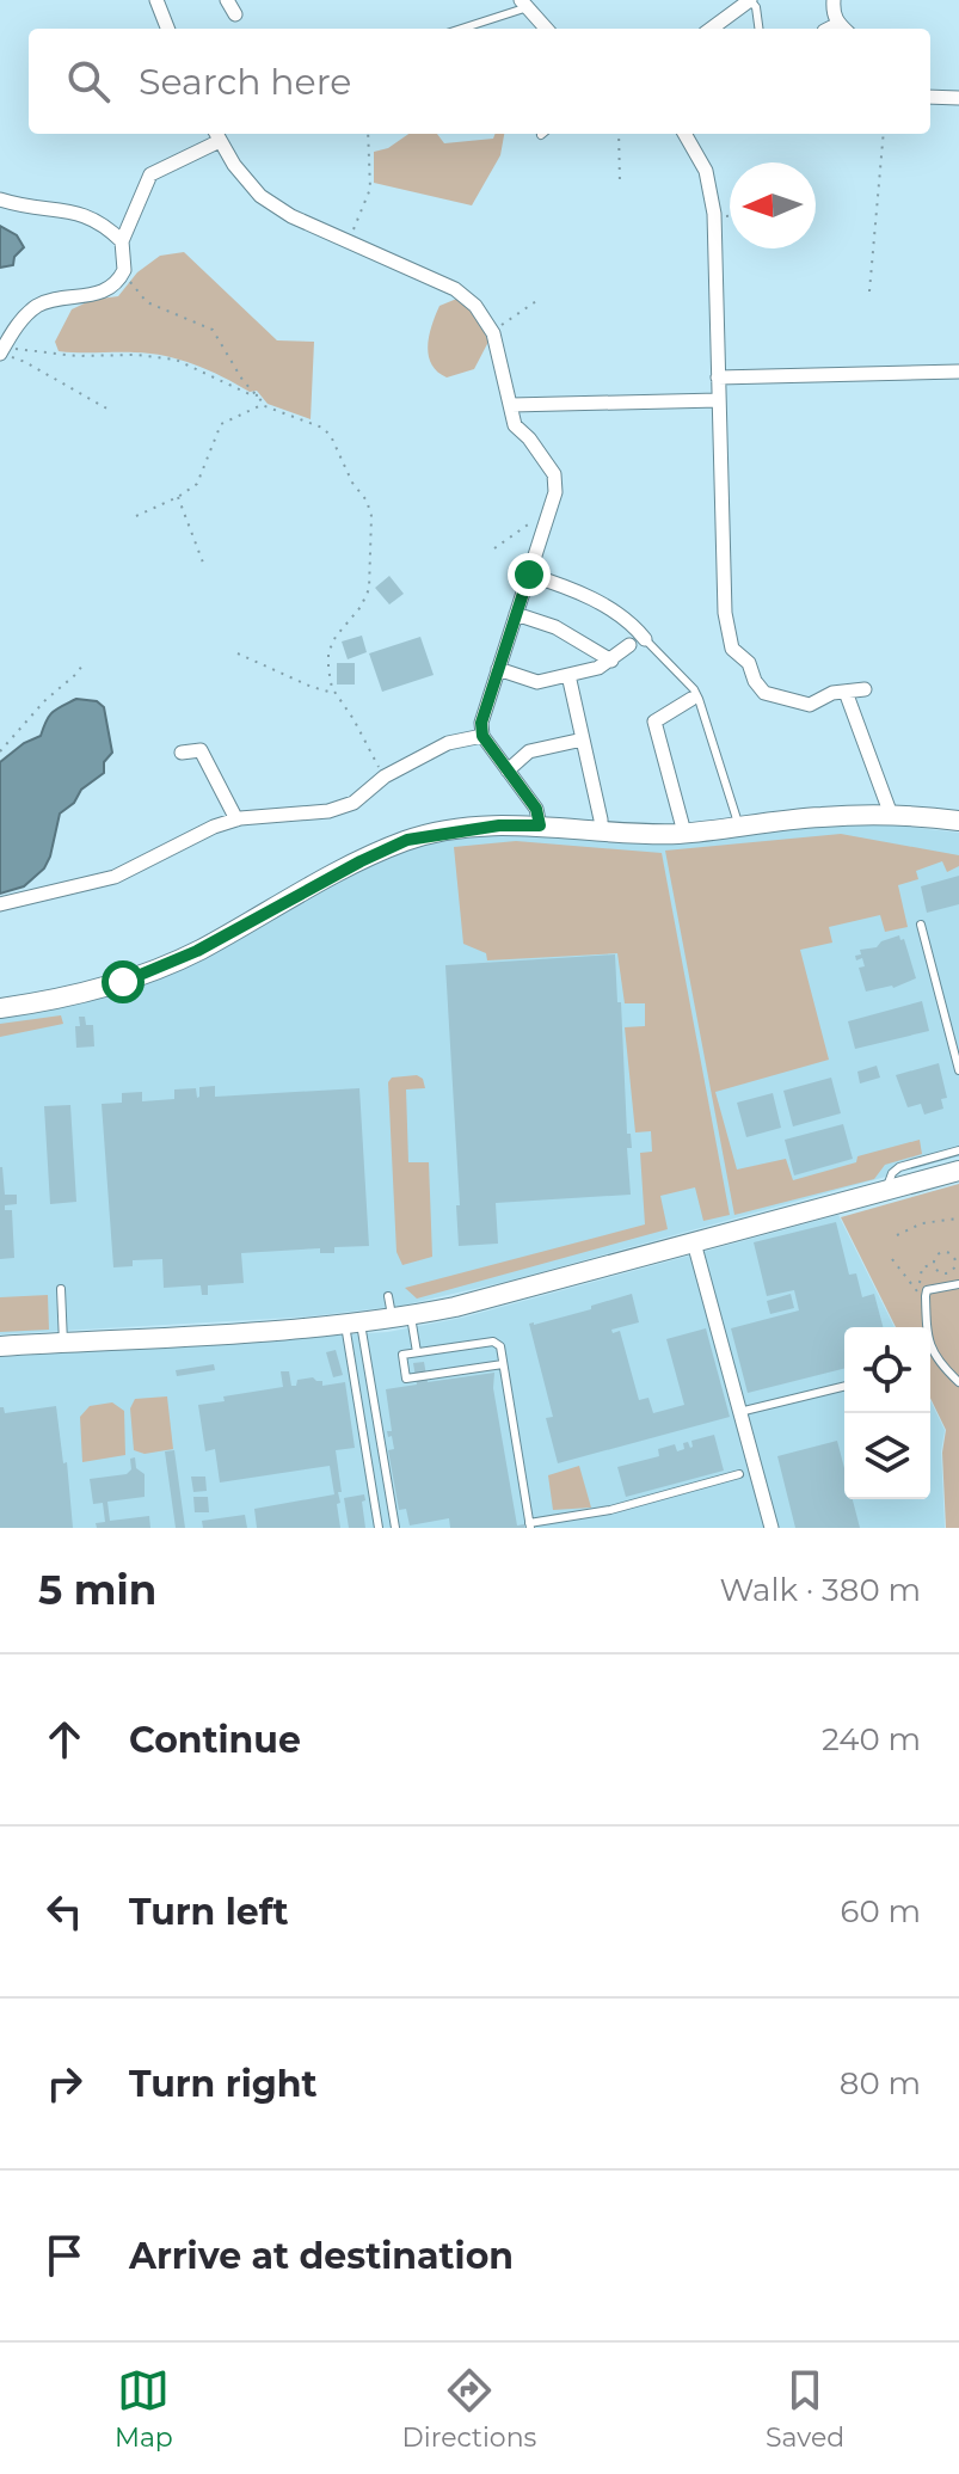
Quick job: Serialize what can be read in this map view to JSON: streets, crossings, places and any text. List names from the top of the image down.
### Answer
{
  "north": "left",
  "page": {
    "search": "Search here",
    "heading": ["5 min", "Walk · 380 m"],
    "list": [
      ["Continue", "240 m"],
      ["Turn left", "60 m"],
      ["Turn right", "80 m"],
      "Arrive at destination"
    ],
    "nav": ["Map", "Directions", "Saved"]
  }
}
